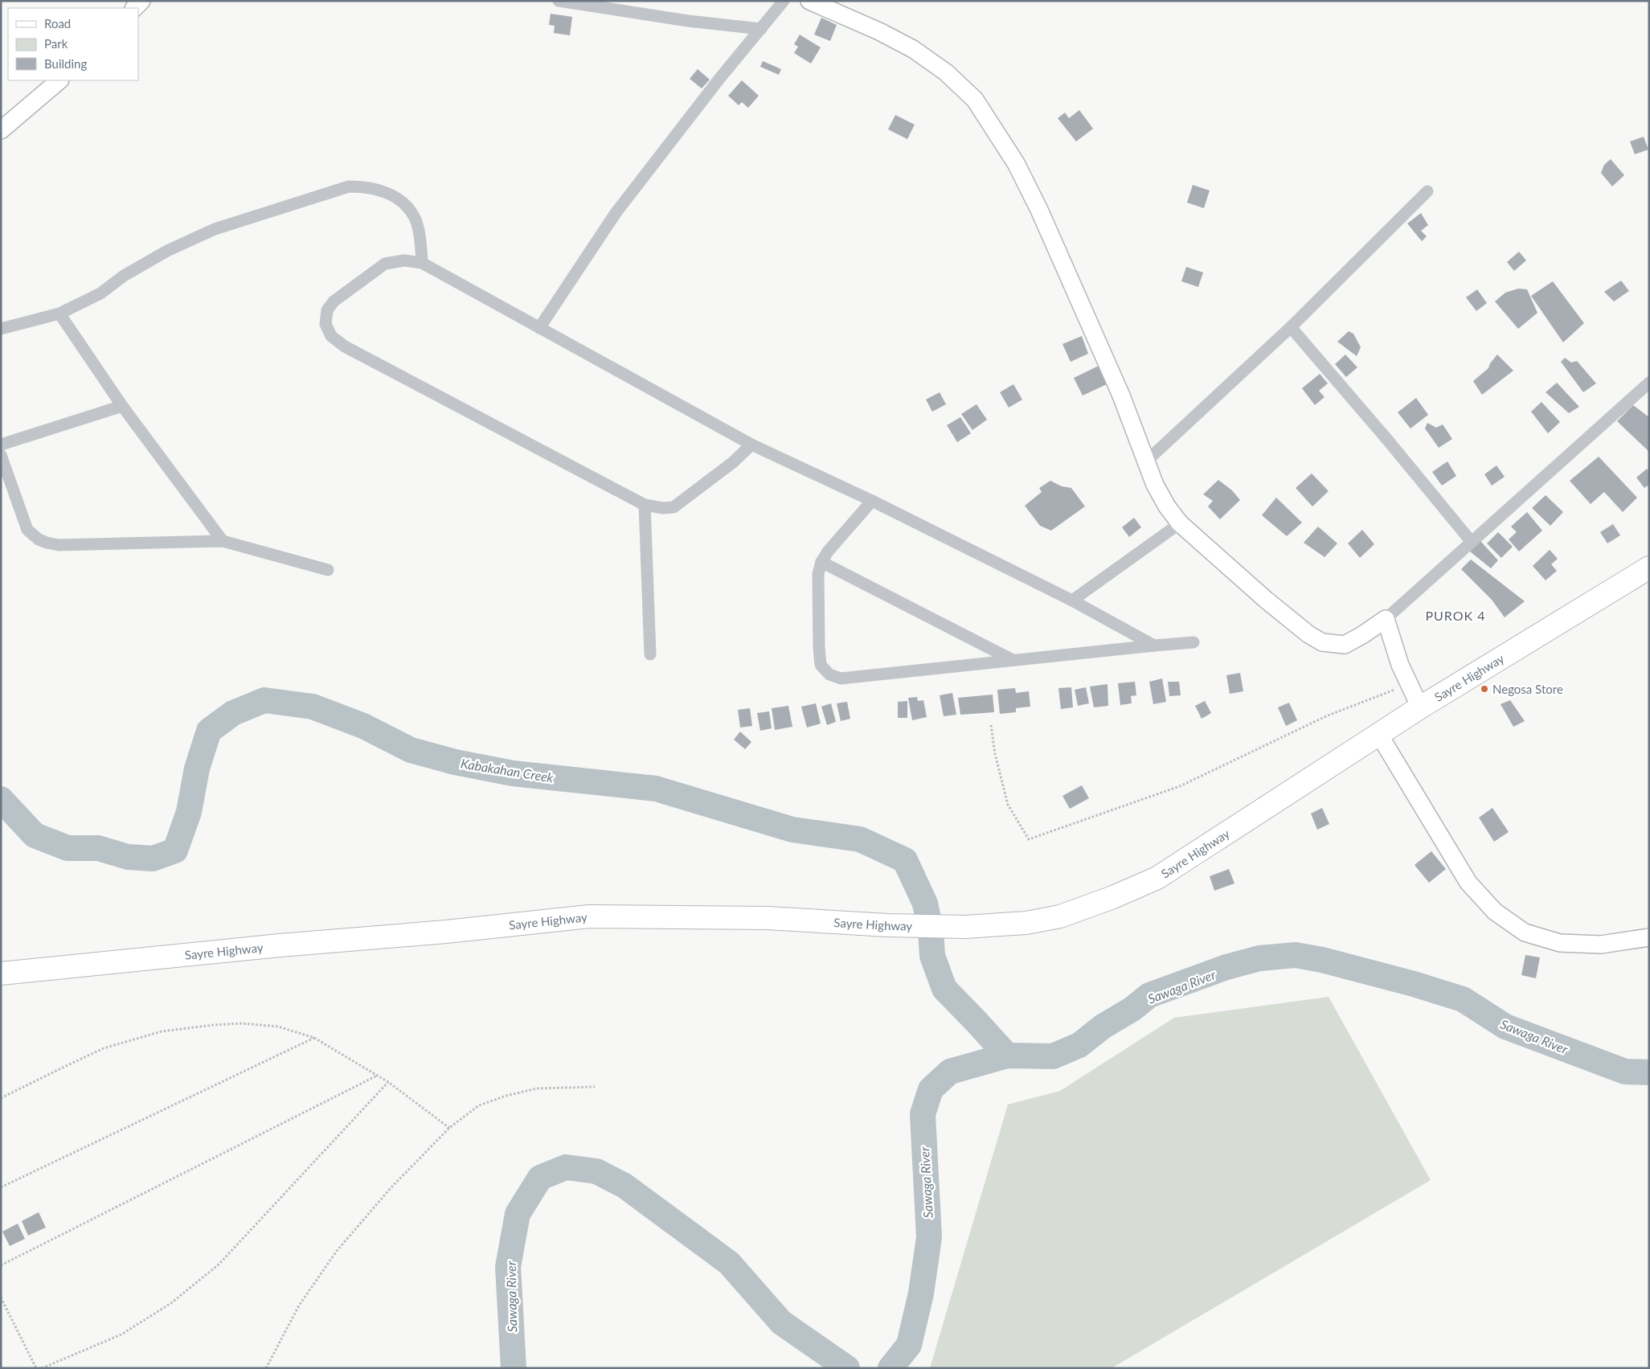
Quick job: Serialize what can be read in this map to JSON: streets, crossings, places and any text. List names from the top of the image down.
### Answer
{
  "streets": {
    "highway": ["Sayre Highway"]
  },
  "districts": ["PUROK 4"],
  "water": ["Kabakahan Creek", "Sawaga River"],
  "places": ["Negosa Store"],
  "legend": ["Road", "Park", "Building"]
}
